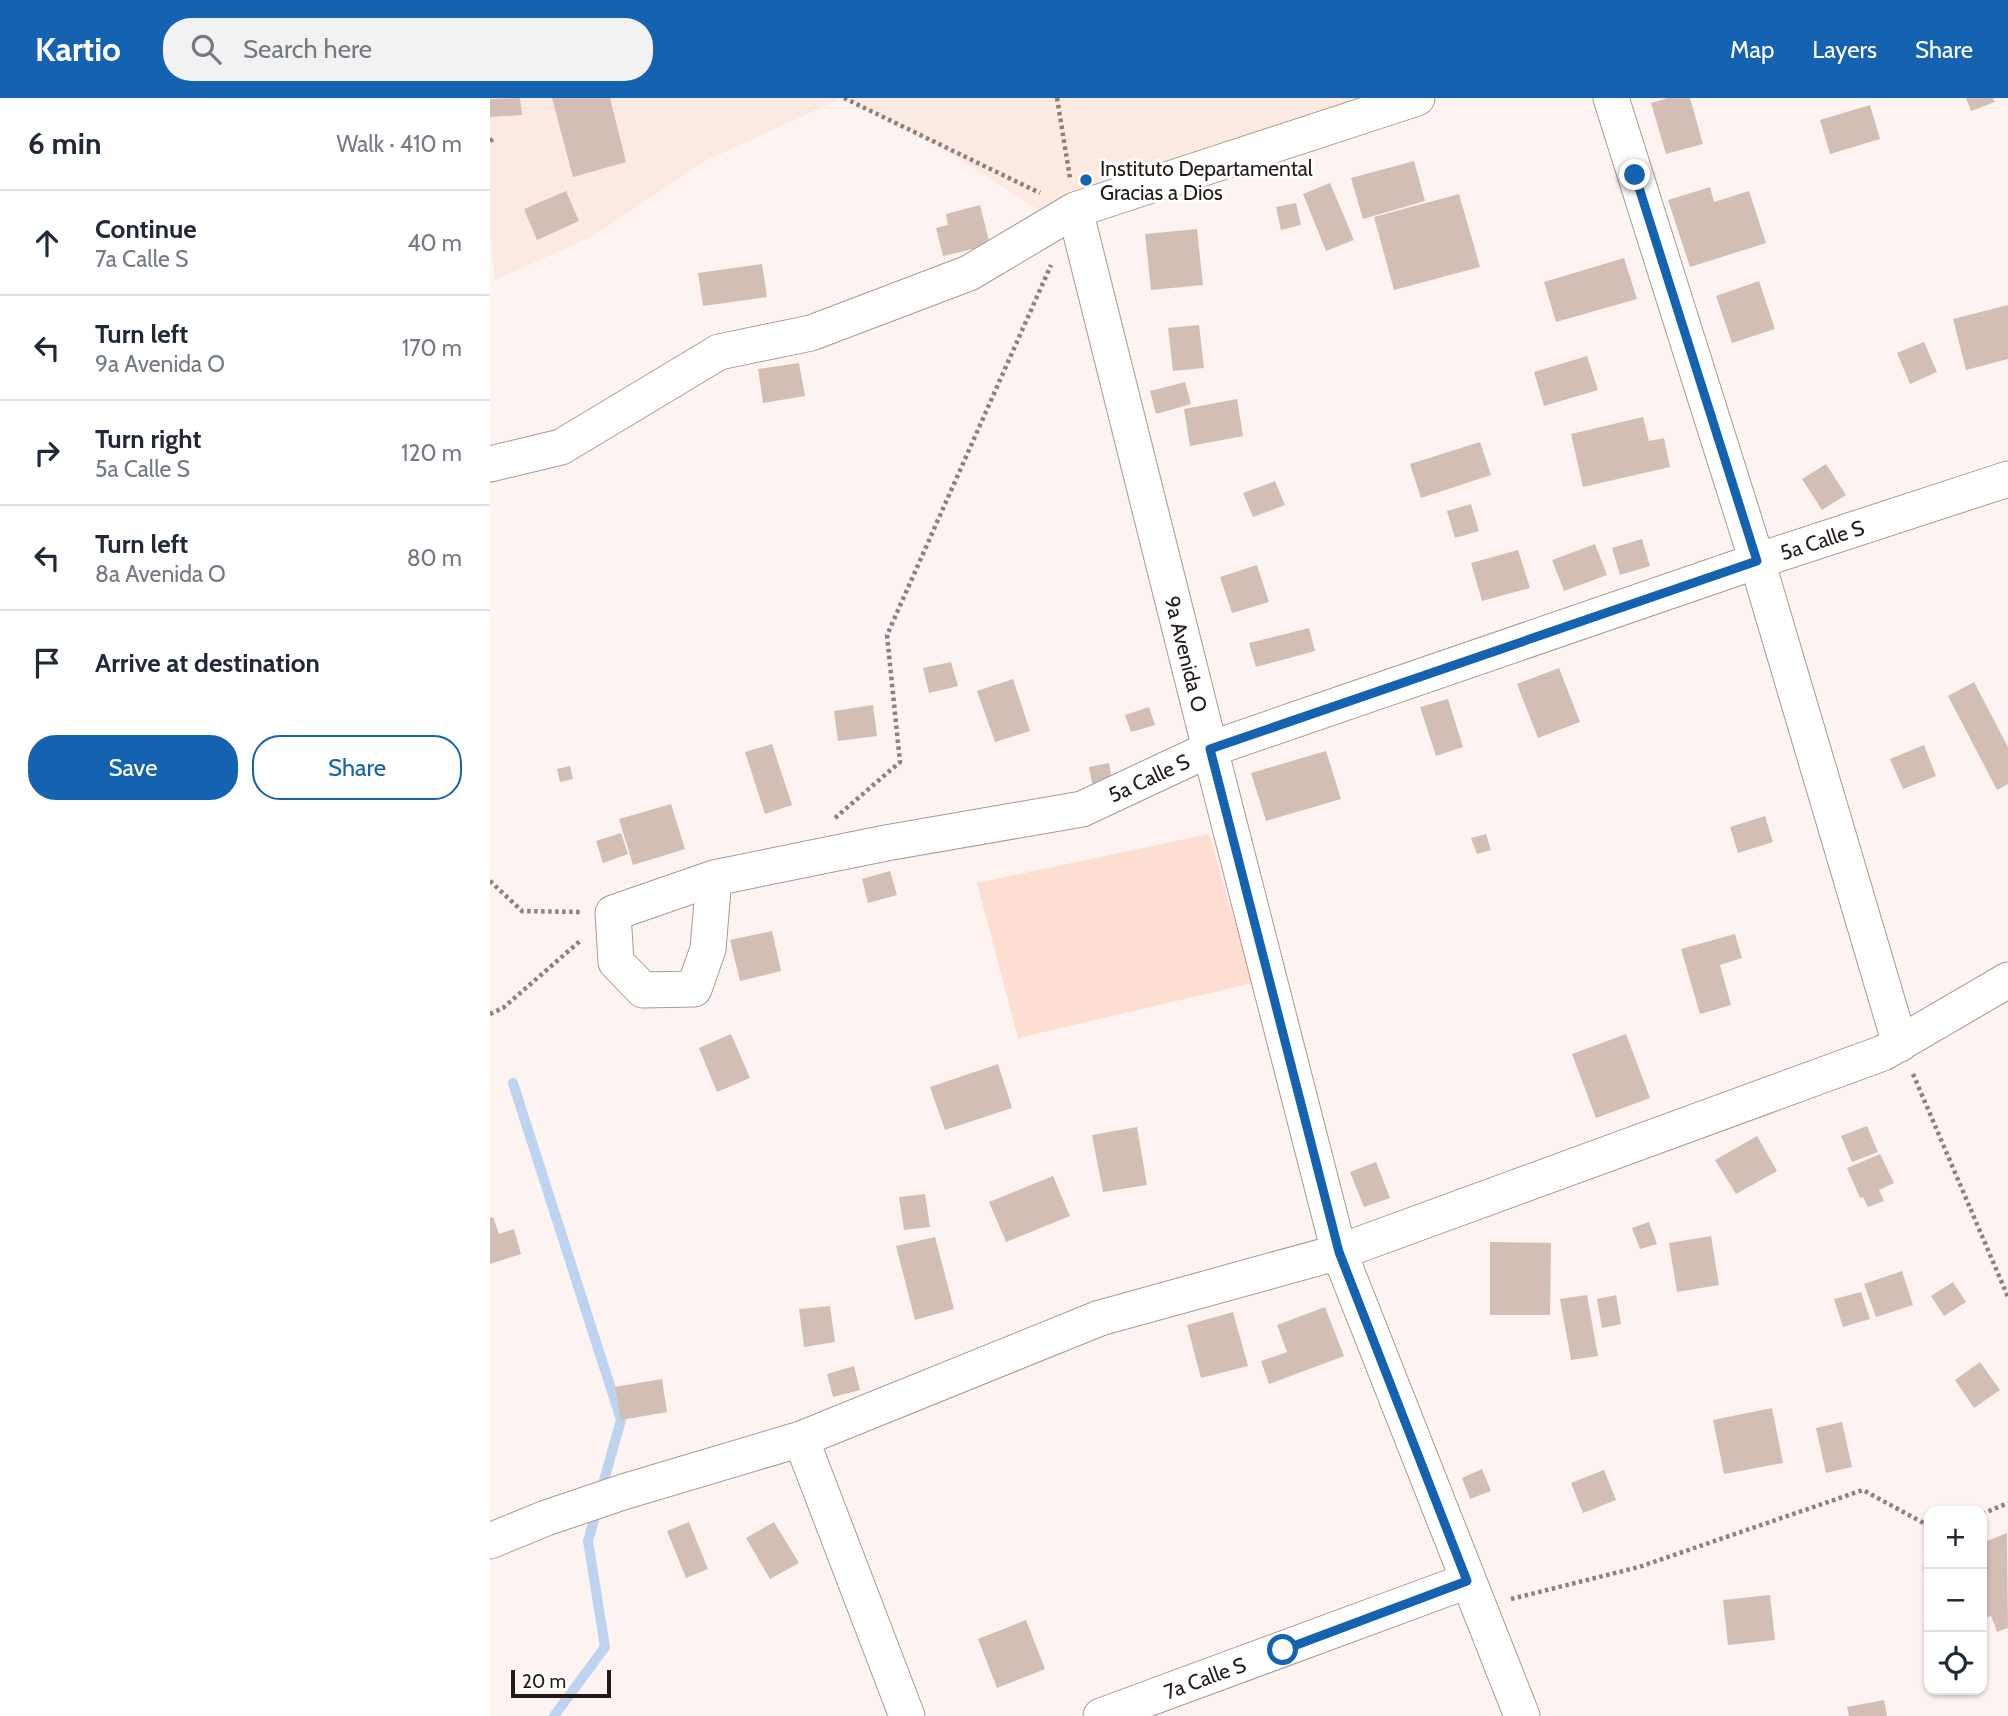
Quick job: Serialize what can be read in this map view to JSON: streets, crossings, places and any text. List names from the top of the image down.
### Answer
{
  "streets": {
    "street": ["5a Calle S", "9a Avenida O", "7a Calle S"]
  },
  "crossings": [
    ["5a Calle S", "9a Avenida O"],
    ["9a Avenida O", "7a Calle S"]
  ],
  "places": ["Instituto Departamental Gracias a Dios"],
  "scale_bar": "20 m",
  "page": {
    "header": "Kartio",
    "search": "Search here",
    "nav": ["Map", "Layers", "Share"],
    "heading": ["6 min", "Walk · 410 m"],
    "list": [
      ["Continue", "7a Calle S", "40 m"],
      ["Turn left", "9a Avenida O", "170 m"],
      ["Turn right", "5a Calle S", "120 m"],
      ["Turn left", "8a Avenida O", "80 m"],
      "Arrive at destination"
    ],
    "buttons": ["Save", "Share"],
    "map_buttons": ["+", "−"],
    "scale": "20 m"
  }
}
